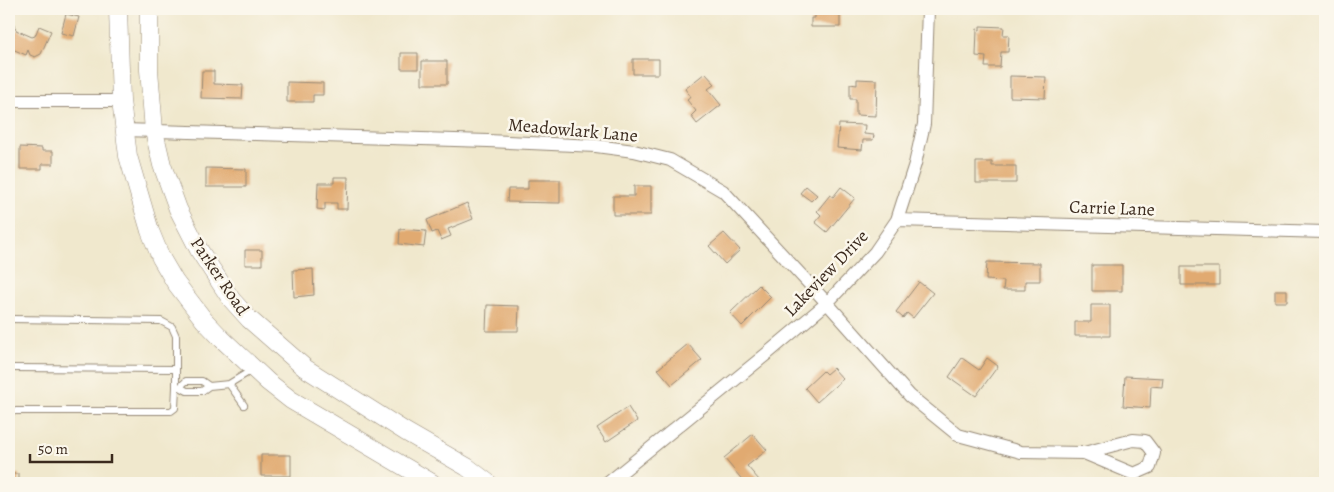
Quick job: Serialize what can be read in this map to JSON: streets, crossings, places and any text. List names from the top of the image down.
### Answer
{
  "streets": {
    "main road": ["Parker Road"],
    "street": ["Meadowlark Lane", "Carrie Lane", "Lakeview Drive"]
  },
  "crossings": [
    ["Meadowlark Lane", "Lakeview Drive"],
    ["Meadowlark Lane", "Parker Road"],
    ["Carrie Lane", "Lakeview Drive"]
  ],
  "scale_bar": "50 m"
}
